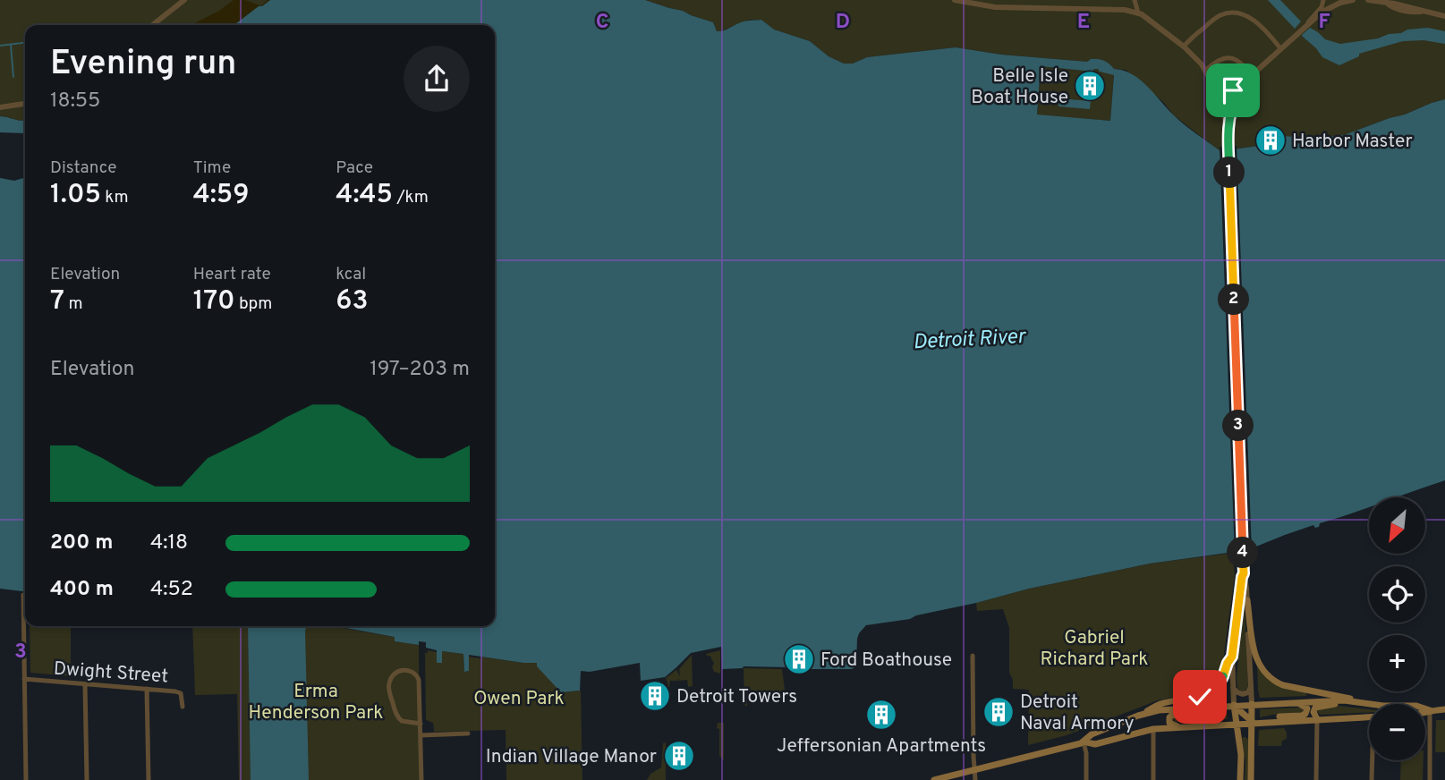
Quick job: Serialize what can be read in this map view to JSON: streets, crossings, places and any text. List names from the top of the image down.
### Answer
{
  "streets": {
    "street": ["Dwight Street"]
  },
  "water": ["Detroit River"],
  "parks": ["Gabriel Richard Park", "Erma Henderson Park", "Owen Park"],
  "places": {
    "building": [
      "Belle Isle Boat House",
      "Harbor Master",
      "Ford Boathouse",
      "Detroit Towers",
      "Detroit Naval Armory",
      "Jeffersonian Apartments",
      "Indian Village Manor"
    ]
  },
  "north": "bottom left",
  "page": {
    "heading": ["Evening run", "18:55"],
    "stats": [
      ["Distance", "1.05 km"],
      ["Time", "4:59"],
      ["Pace", "4:45 /km"],
      ["Elevation", "7 m"],
      ["Heart rate", "170 bpm"],
      ["kcal", "63"]
    ],
    "pins": [
      "1",
      "2",
      "3",
      "4"
    ],
    "chart": ["Elevation", "197–203 m"],
    "map_buttons": ["+", "−"],
    "list": [
      {
        "name": "200 m",
        "note": "4:18"
      },
      {
        "name": "400 m",
        "note": "4:52"
      }
    ]
  },
  "grid": {
    "columns": [
      "C",
      "D",
      "E",
      "F"
    ],
    "rows": ["3"]
  }
}
